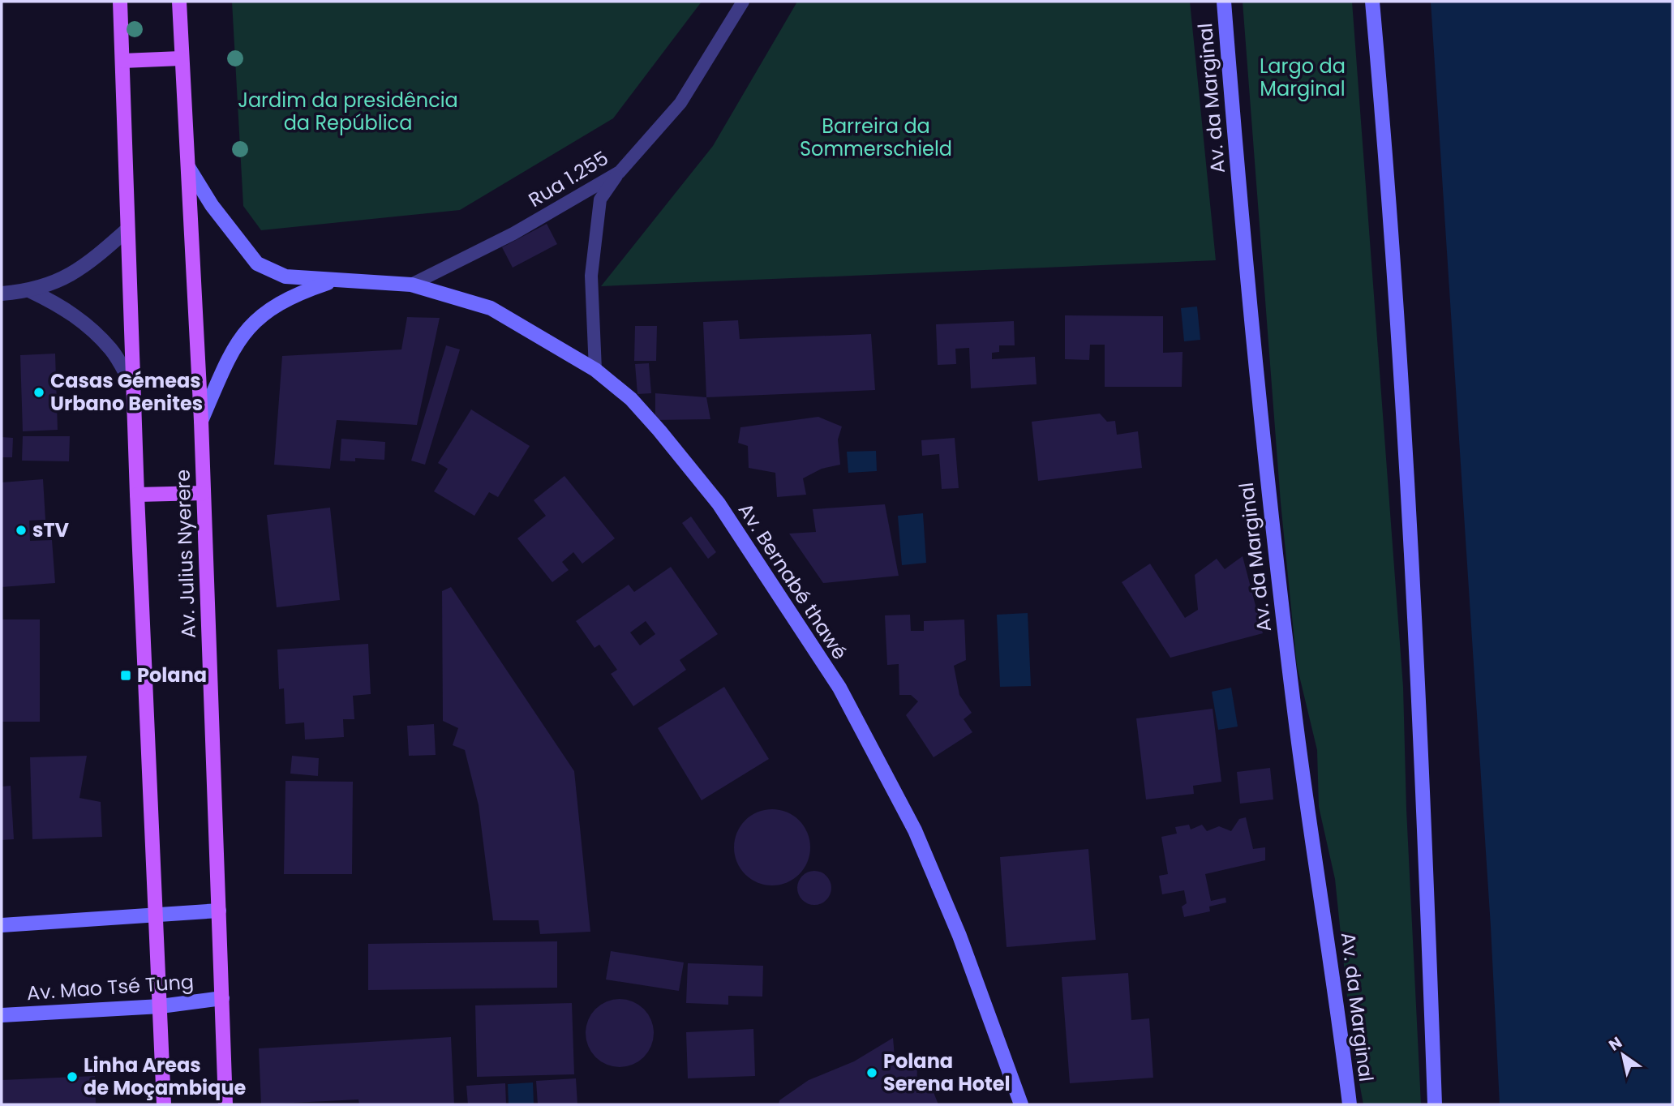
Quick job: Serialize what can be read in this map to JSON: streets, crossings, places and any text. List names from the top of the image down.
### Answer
{
  "streets": {
    "main road": [
      "Av. da Marginal",
      "Av. Julius Nyerere",
      "Av. Bernabé thawé",
      "Av. Mao Tsé Tung"
    ],
    "lane": ["Rua 1.255"]
  },
  "crossings": [
    ["Rua 1.255", "Av. Bernabé thawé"],
    ["Av. Julius Nyerere", "Av. Bernabé thawé"],
    ["Av. Julius Nyerere", "Av. Mao Tsé Tung"]
  ],
  "parks": ["Largo da Marginal", "Jardim da presidência da República", "Barreira da Sommerschield"],
  "places": {
    "other": [
      "Casas Gémeas Urbano Benites",
      "sTV",
      "Polana Serena Hotel",
      "Linha Areas de Moçambique"
    ],
    "transit": ["Polana"]
  },
  "north": "top left"
}
